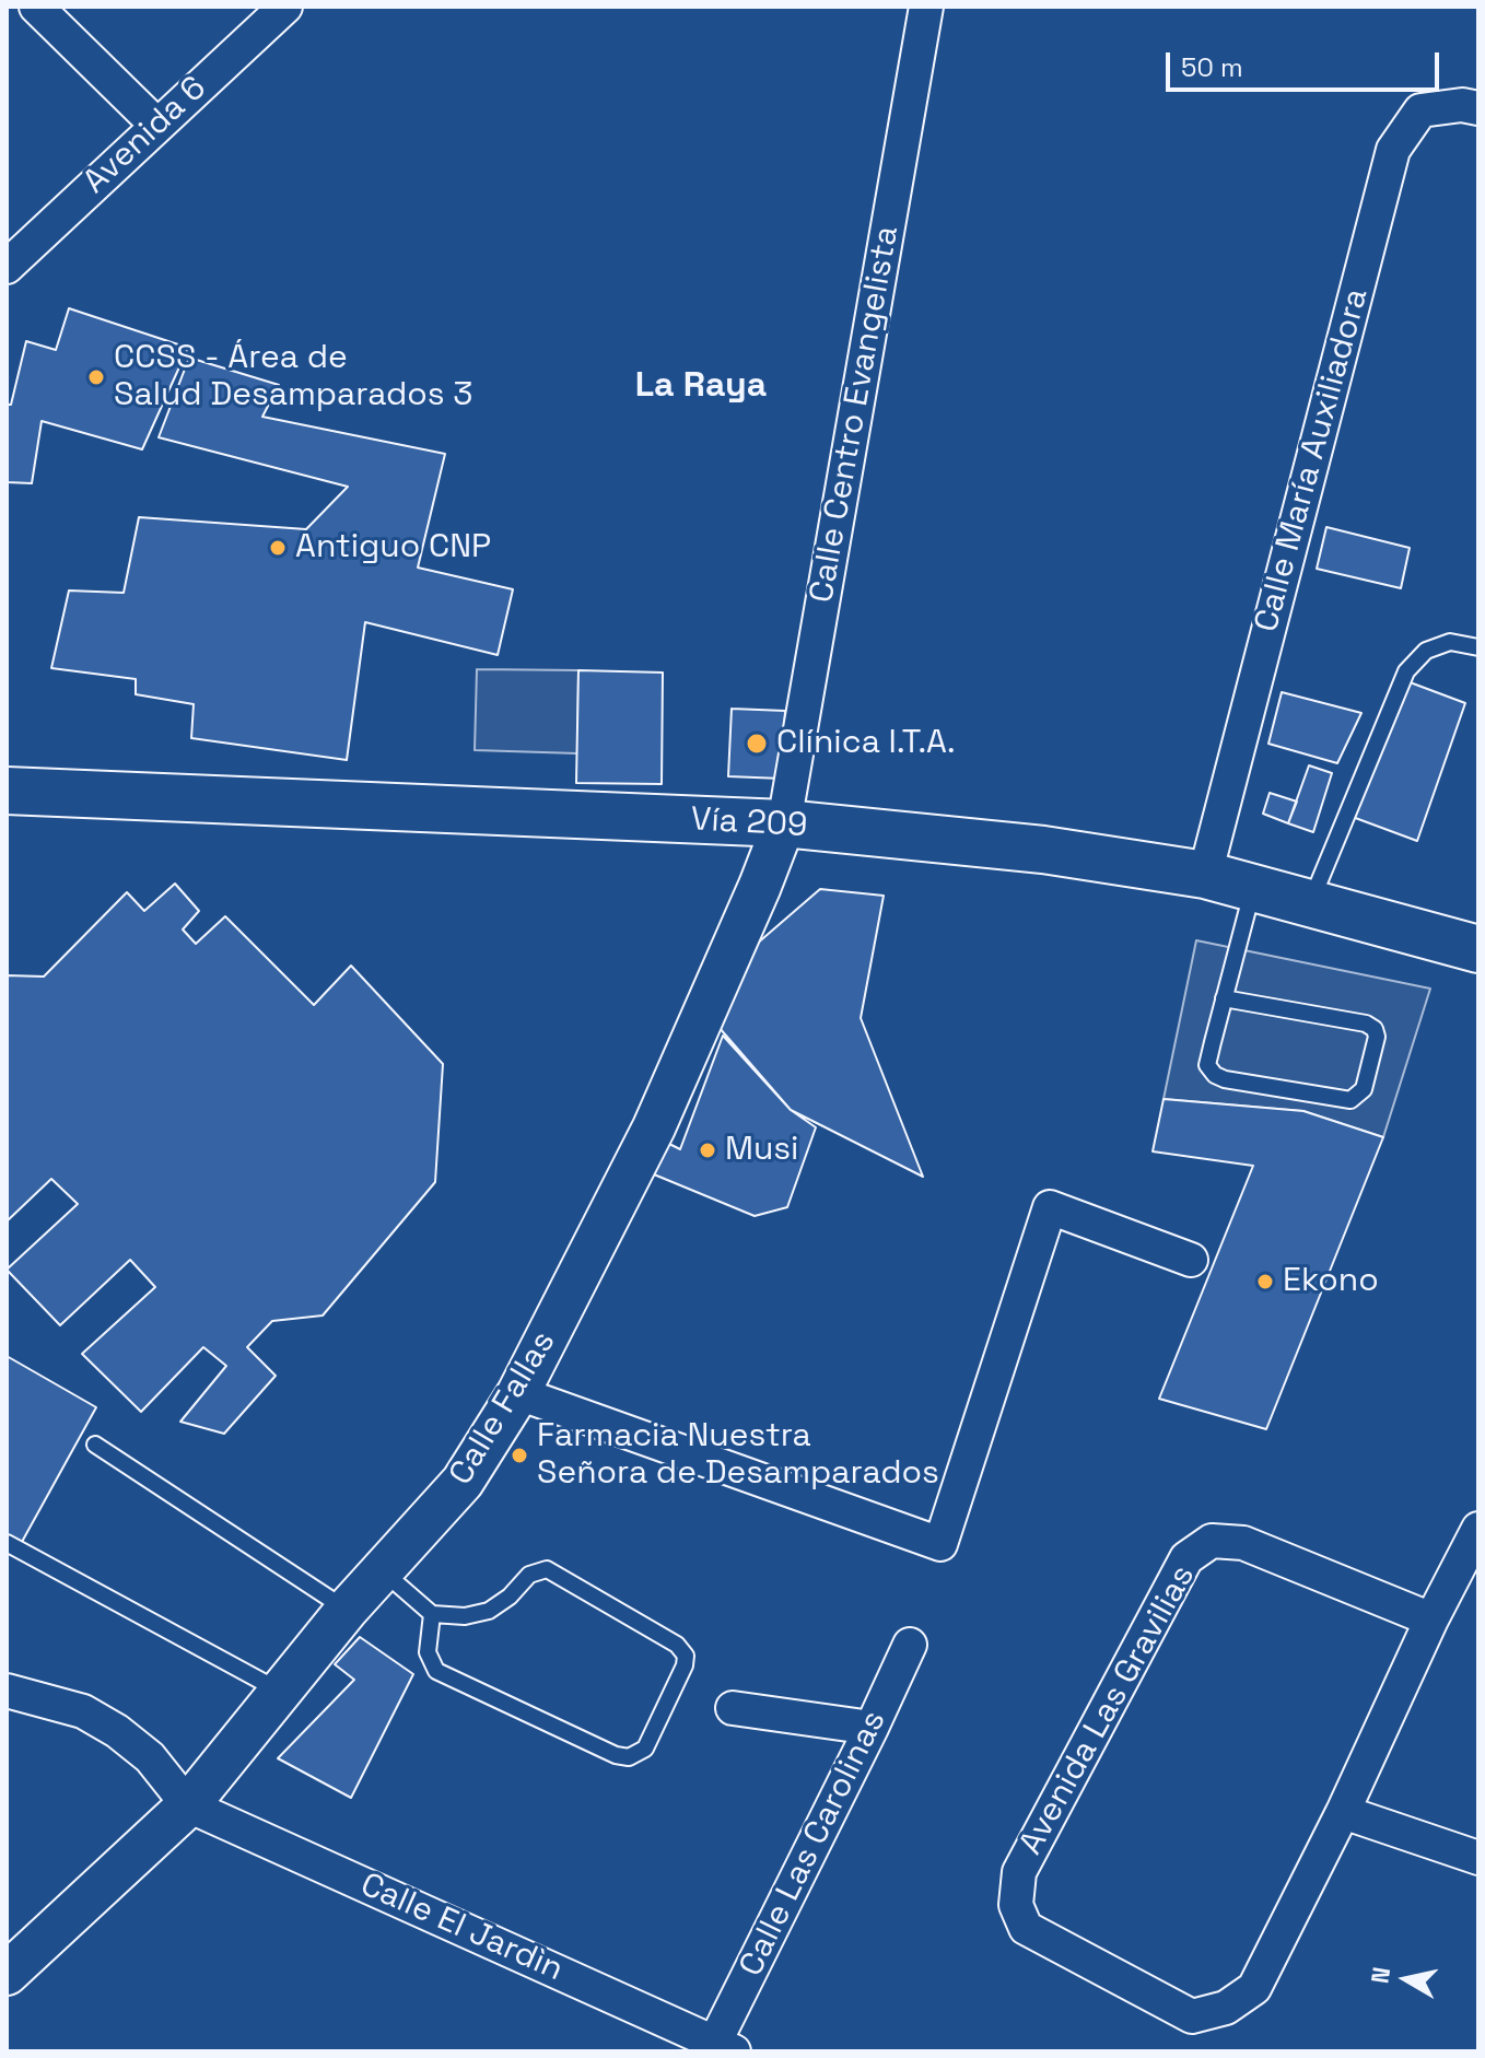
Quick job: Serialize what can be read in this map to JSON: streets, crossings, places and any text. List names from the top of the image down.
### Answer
{
  "streets": {
    "main road": ["Vía 209"],
    "street": [
      "Avenida 6",
      "Calle Centro Evangelista",
      "Calle María Auxiliadora",
      "Calle Fallas",
      "Avenida Las Gravilias",
      "Calle Las Carolinas",
      "Calle El Jardìn"
    ]
  },
  "crossings": [
    ["Calle Centro Evangelista", "Vía 209"],
    ["Calle Centro Evangelista", "Calle Fallas"],
    ["Calle María Auxiliadora", "Vía 209"],
    ["Vía 209", "Calle Fallas"],
    ["Calle Fallas", "Calle El Jardìn"],
    ["Calle Las Carolinas", "Calle El Jardìn"]
  ],
  "districts": ["La Raya"],
  "places": [
    "CCSS - Área de Salud Desamparados 3",
    "Antiguo CNP",
    "Clínica I.T.A.",
    "Musi",
    "Ekono",
    "Farmacia Nuestra Señora de Desamparados"
  ],
  "scale_bar": "50 m",
  "north": "left"
}
